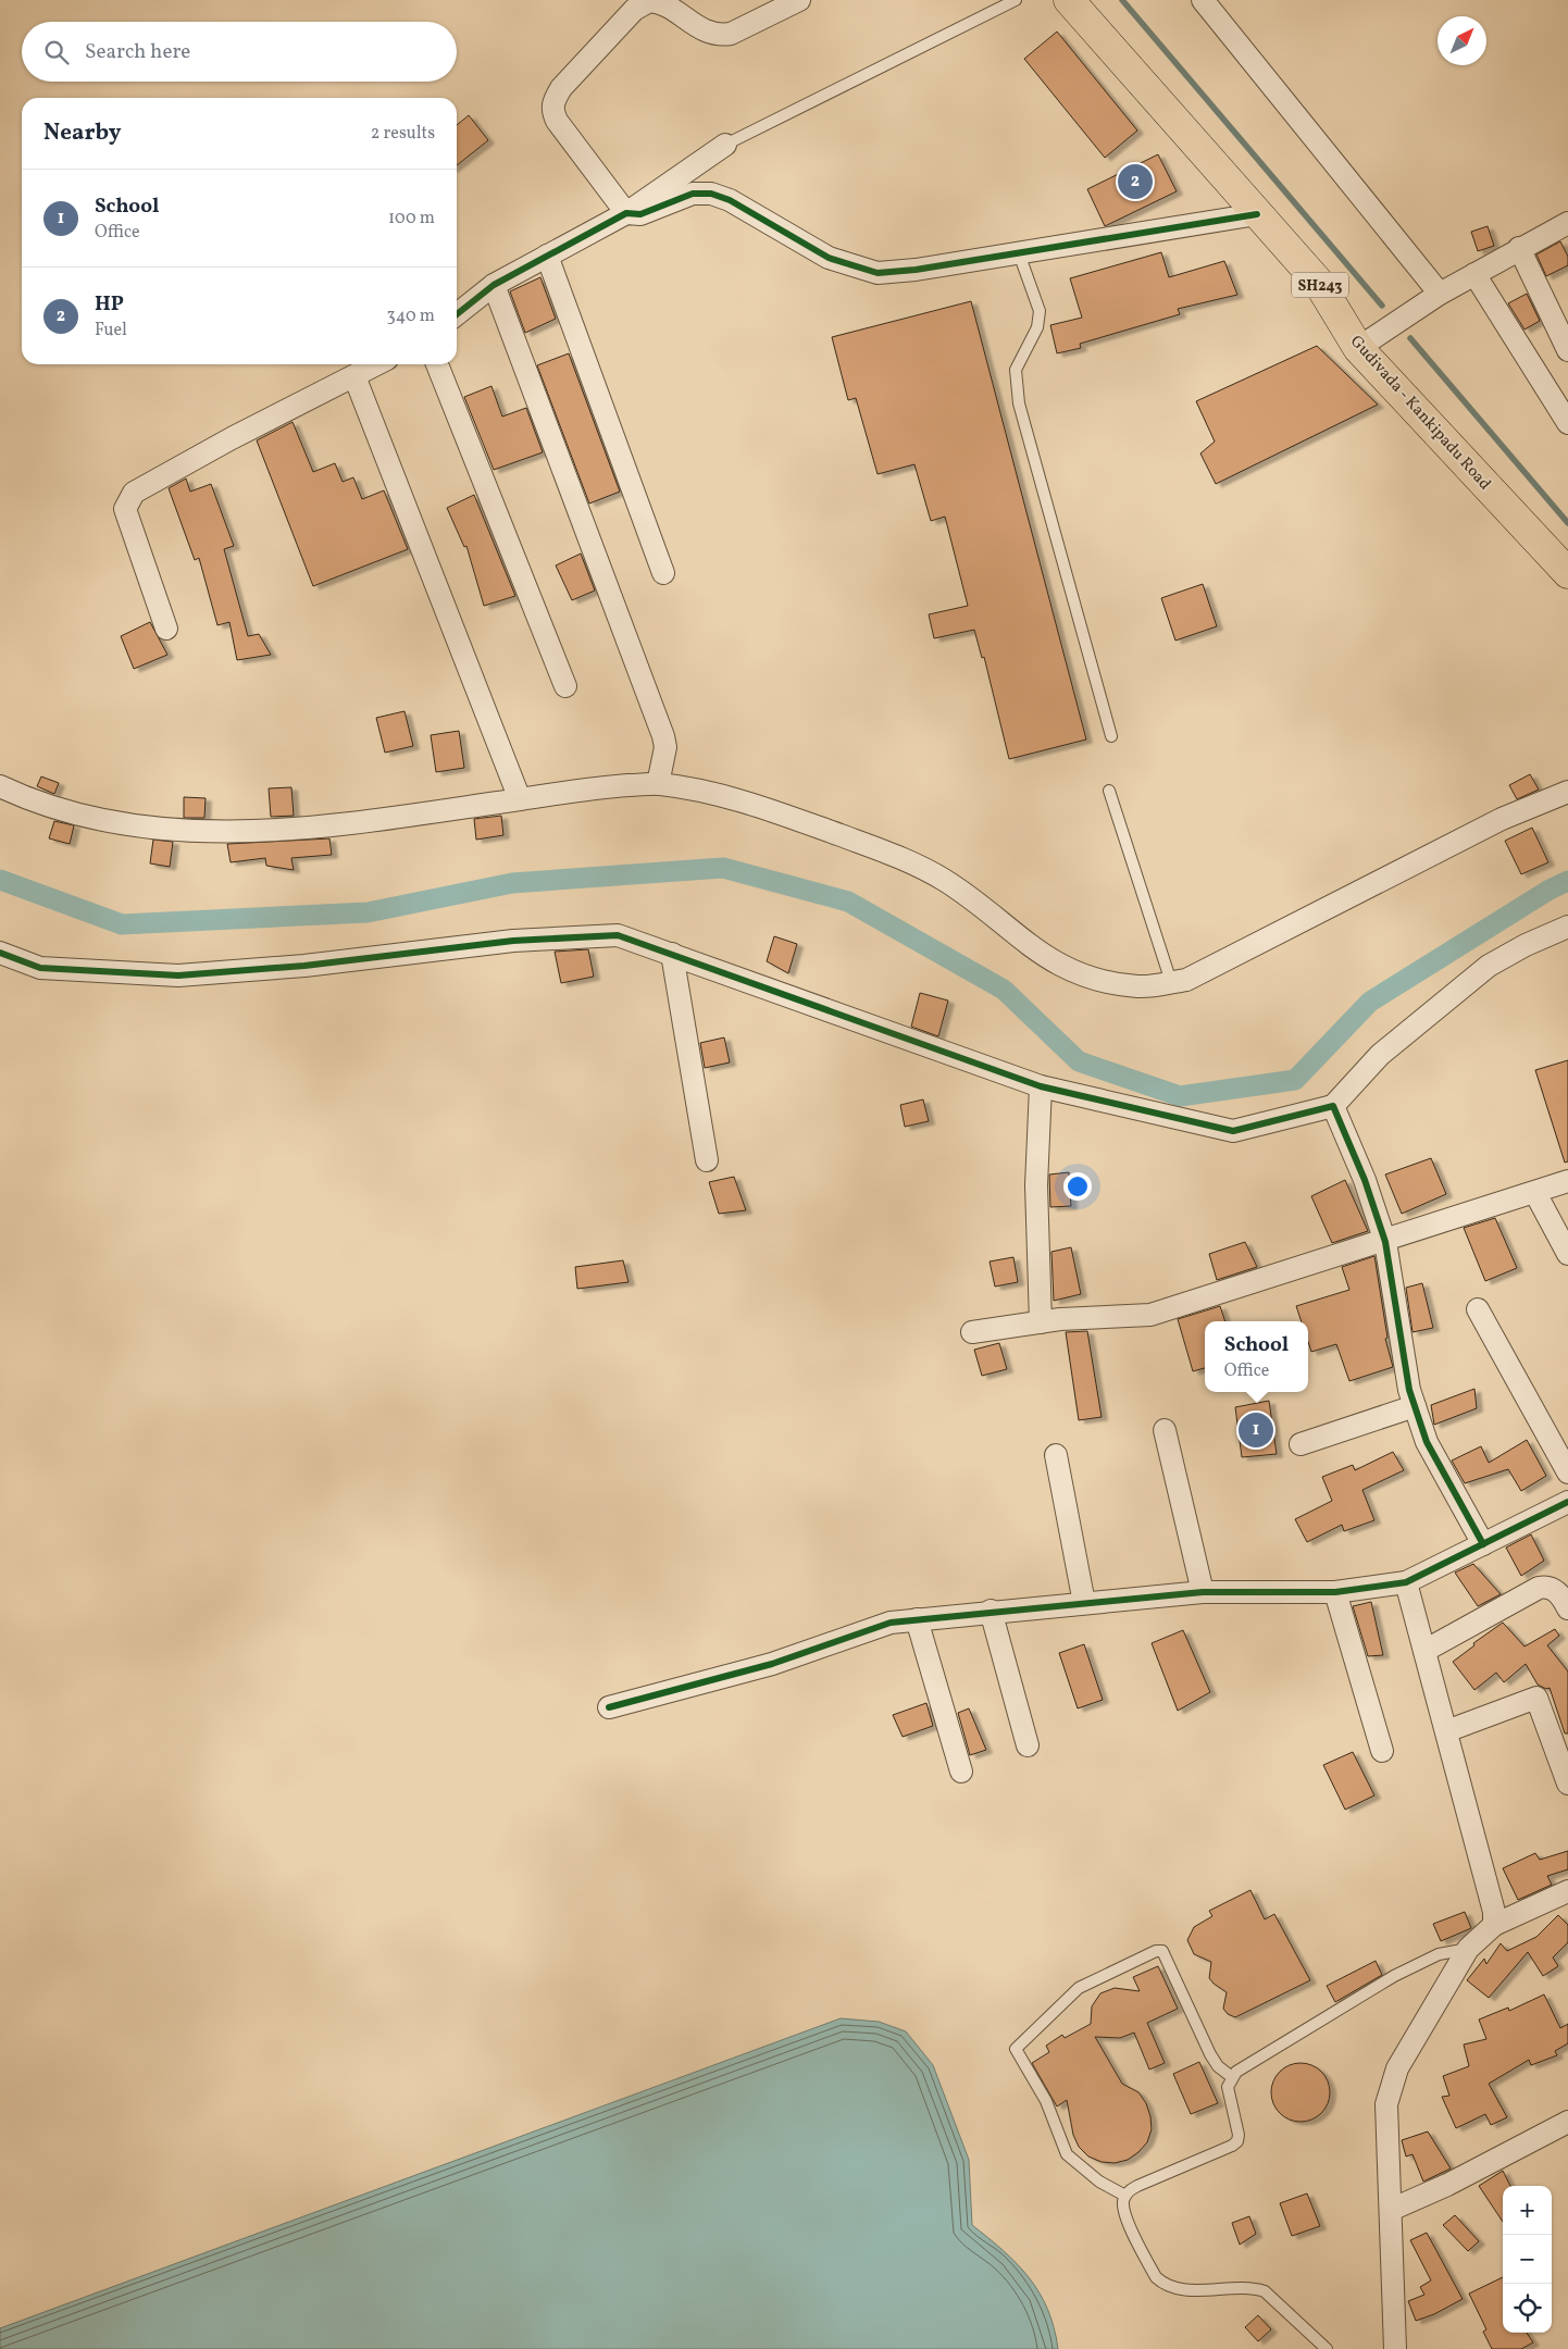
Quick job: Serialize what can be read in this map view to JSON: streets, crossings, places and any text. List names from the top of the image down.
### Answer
{
  "streets": {
    "main road": ["SH243", "Gudivada - Kankipadu Road"]
  },
  "north": "top right",
  "page": {
    "search": "Search here",
    "heading": ["Nearby", "2 results"],
    "pins": ["2", "1"],
    "list": [
      {
        "mark": "1",
        "name": "School",
        "note": "Office",
        "value": "100 m"
      },
      {
        "mark": "2",
        "name": "HP",
        "note": "Fuel",
        "value": "340 m"
      }
    ],
    "popup": ["School", "Office"],
    "map_buttons": ["+", "−"]
  }
}
